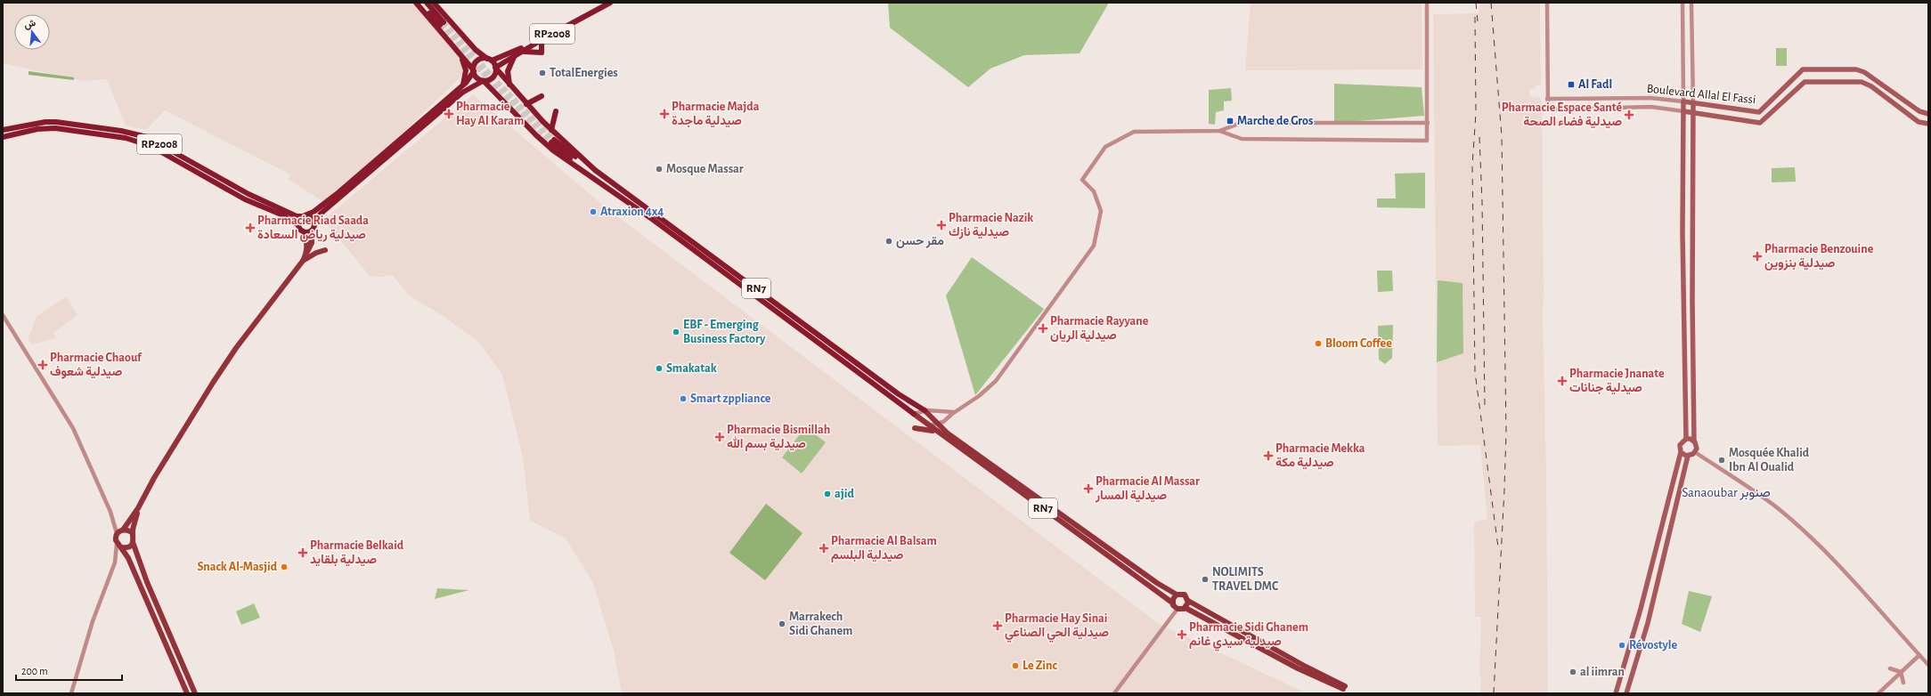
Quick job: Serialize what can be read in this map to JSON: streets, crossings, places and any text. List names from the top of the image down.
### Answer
{
  "streets": {
    "highway": ["RP2008", "RN7"],
    "main road": ["Boulevard Allal El Fassi"]
  },
  "districts": ["Sanaoubar صنوبر"],
  "places": {
    "other": [
      "TotalEnergies",
      "Mosque Massar",
      "Atraxion 4x4",
      "مقر حسن",
      "EBF - Emerging Business Factory",
      "Bloom Coffee",
      "Smakatak",
      "Smart zppliance",
      "Mosquée Khalid Ibn Al Oualid",
      "ajid",
      "Snack Al-Masjid",
      "NOLIMITS TRAVEL DMC",
      "Marrakech Sidi Ghanem",
      "Révostyle",
      "Le Zinc",
      "al iimran"
    ],
    "transit": ["Al Fadl", "Marche de Gros"],
    "health": [
      "Pharmacie Hay Al Karam",
      "Pharmacie Majda صيدلية ماجدة",
      "Pharmacie Espace Santé صيدلية فضاء الصحة",
      "Pharmacie Nazik صيدلية نازك",
      "Pharmacie Riad Saada صيدلية رياض السعادة",
      "Pharmacie Benzouine صيدلية بنزوين",
      "Pharmacie Rayyane صيدلية الريان",
      "Pharmacie Chaouf صيدلية شعوف",
      "Pharmacie Jnanate صيدلية جنانات",
      "Pharmacie Bismillah صيدلية بسم الله",
      "Pharmacie Mekka صيدلية مكة",
      "Pharmacie Al Massar صيدلية المسار",
      "Pharmacie Al Balsam صيدلية البلسم",
      "Pharmacie Belkaid صيدلية بلقايد",
      "Pharmacie Hay Sinai صيدلية الحي الصناعي",
      "Pharmacie Sidi Ghanem صيدلية سيدي غانم"
    ]
  },
  "scale_bar": "200 m",
  "north": "top"
}
